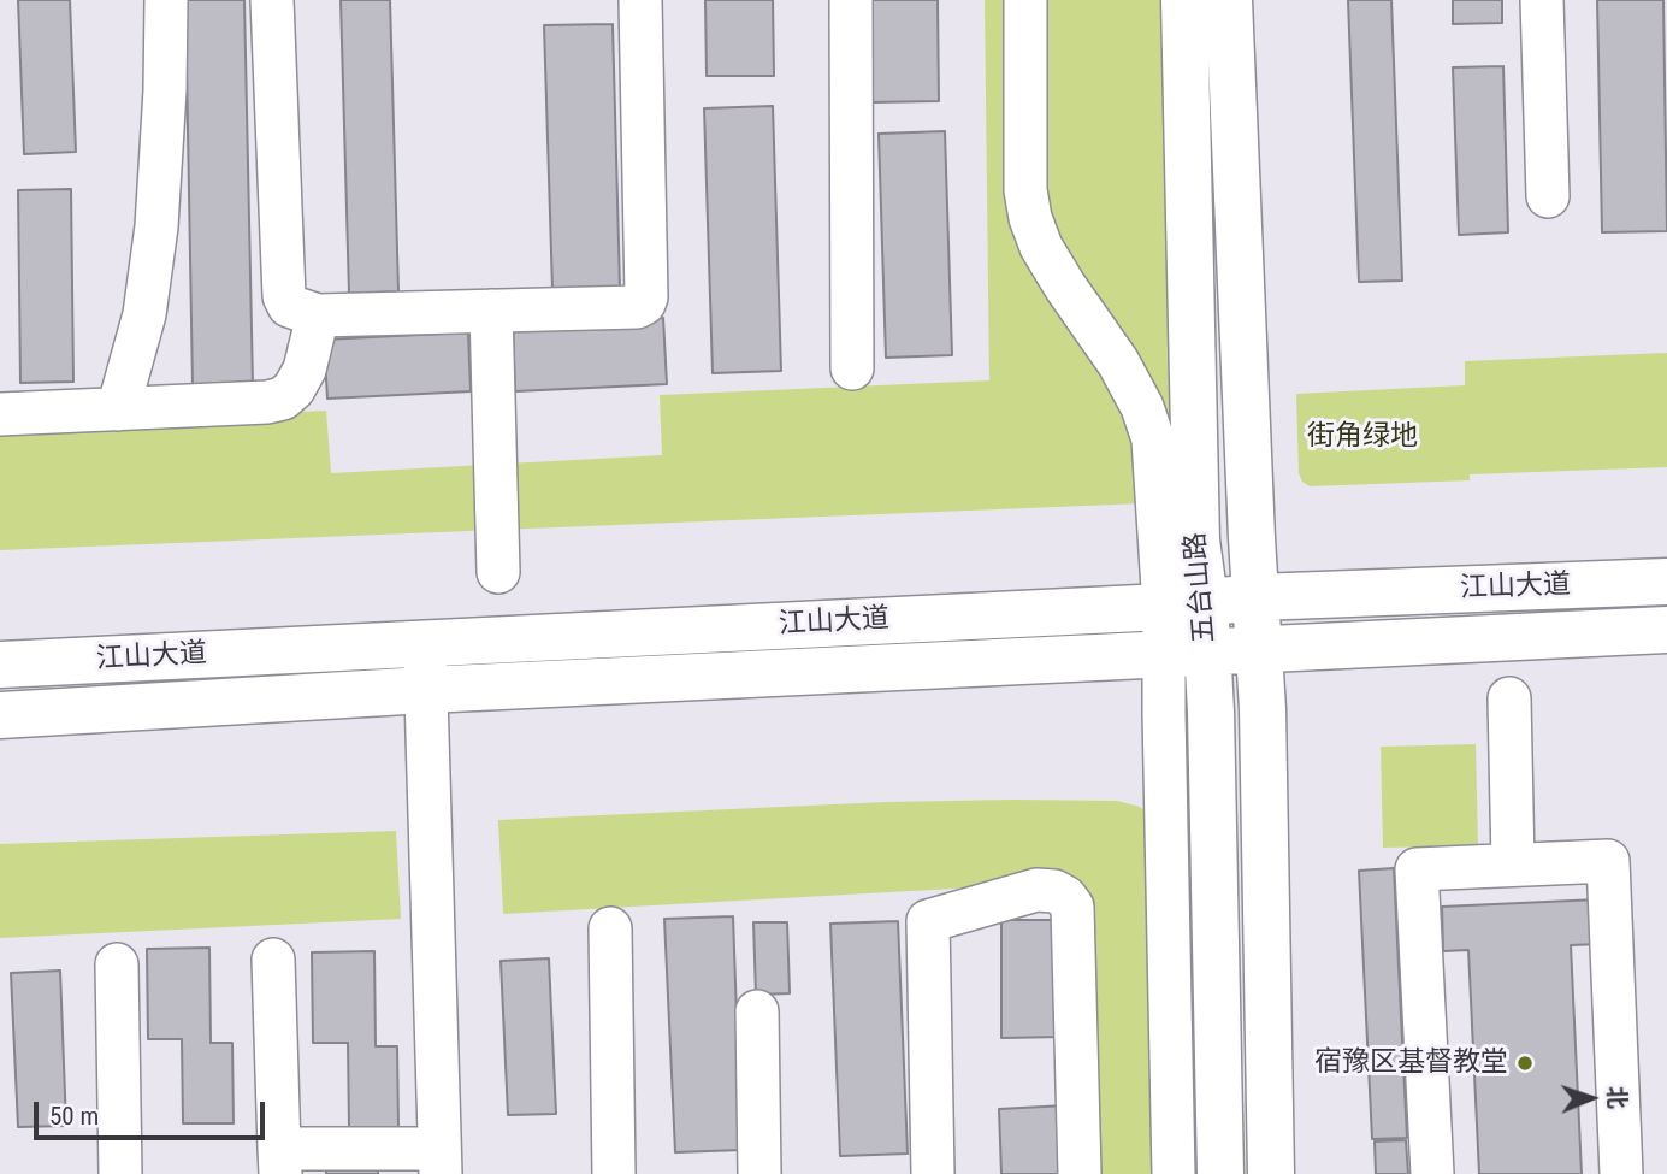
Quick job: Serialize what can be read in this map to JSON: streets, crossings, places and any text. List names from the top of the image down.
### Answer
{
  "streets": {
    "main road": ["五台山路", "江山大道"]
  },
  "crossings": [
    ["五台山路", "江山大道"]
  ],
  "parks": ["街角绿地"],
  "places": ["宿豫区基督教堂"],
  "scale_bar": "50 m",
  "north": "right"
}
